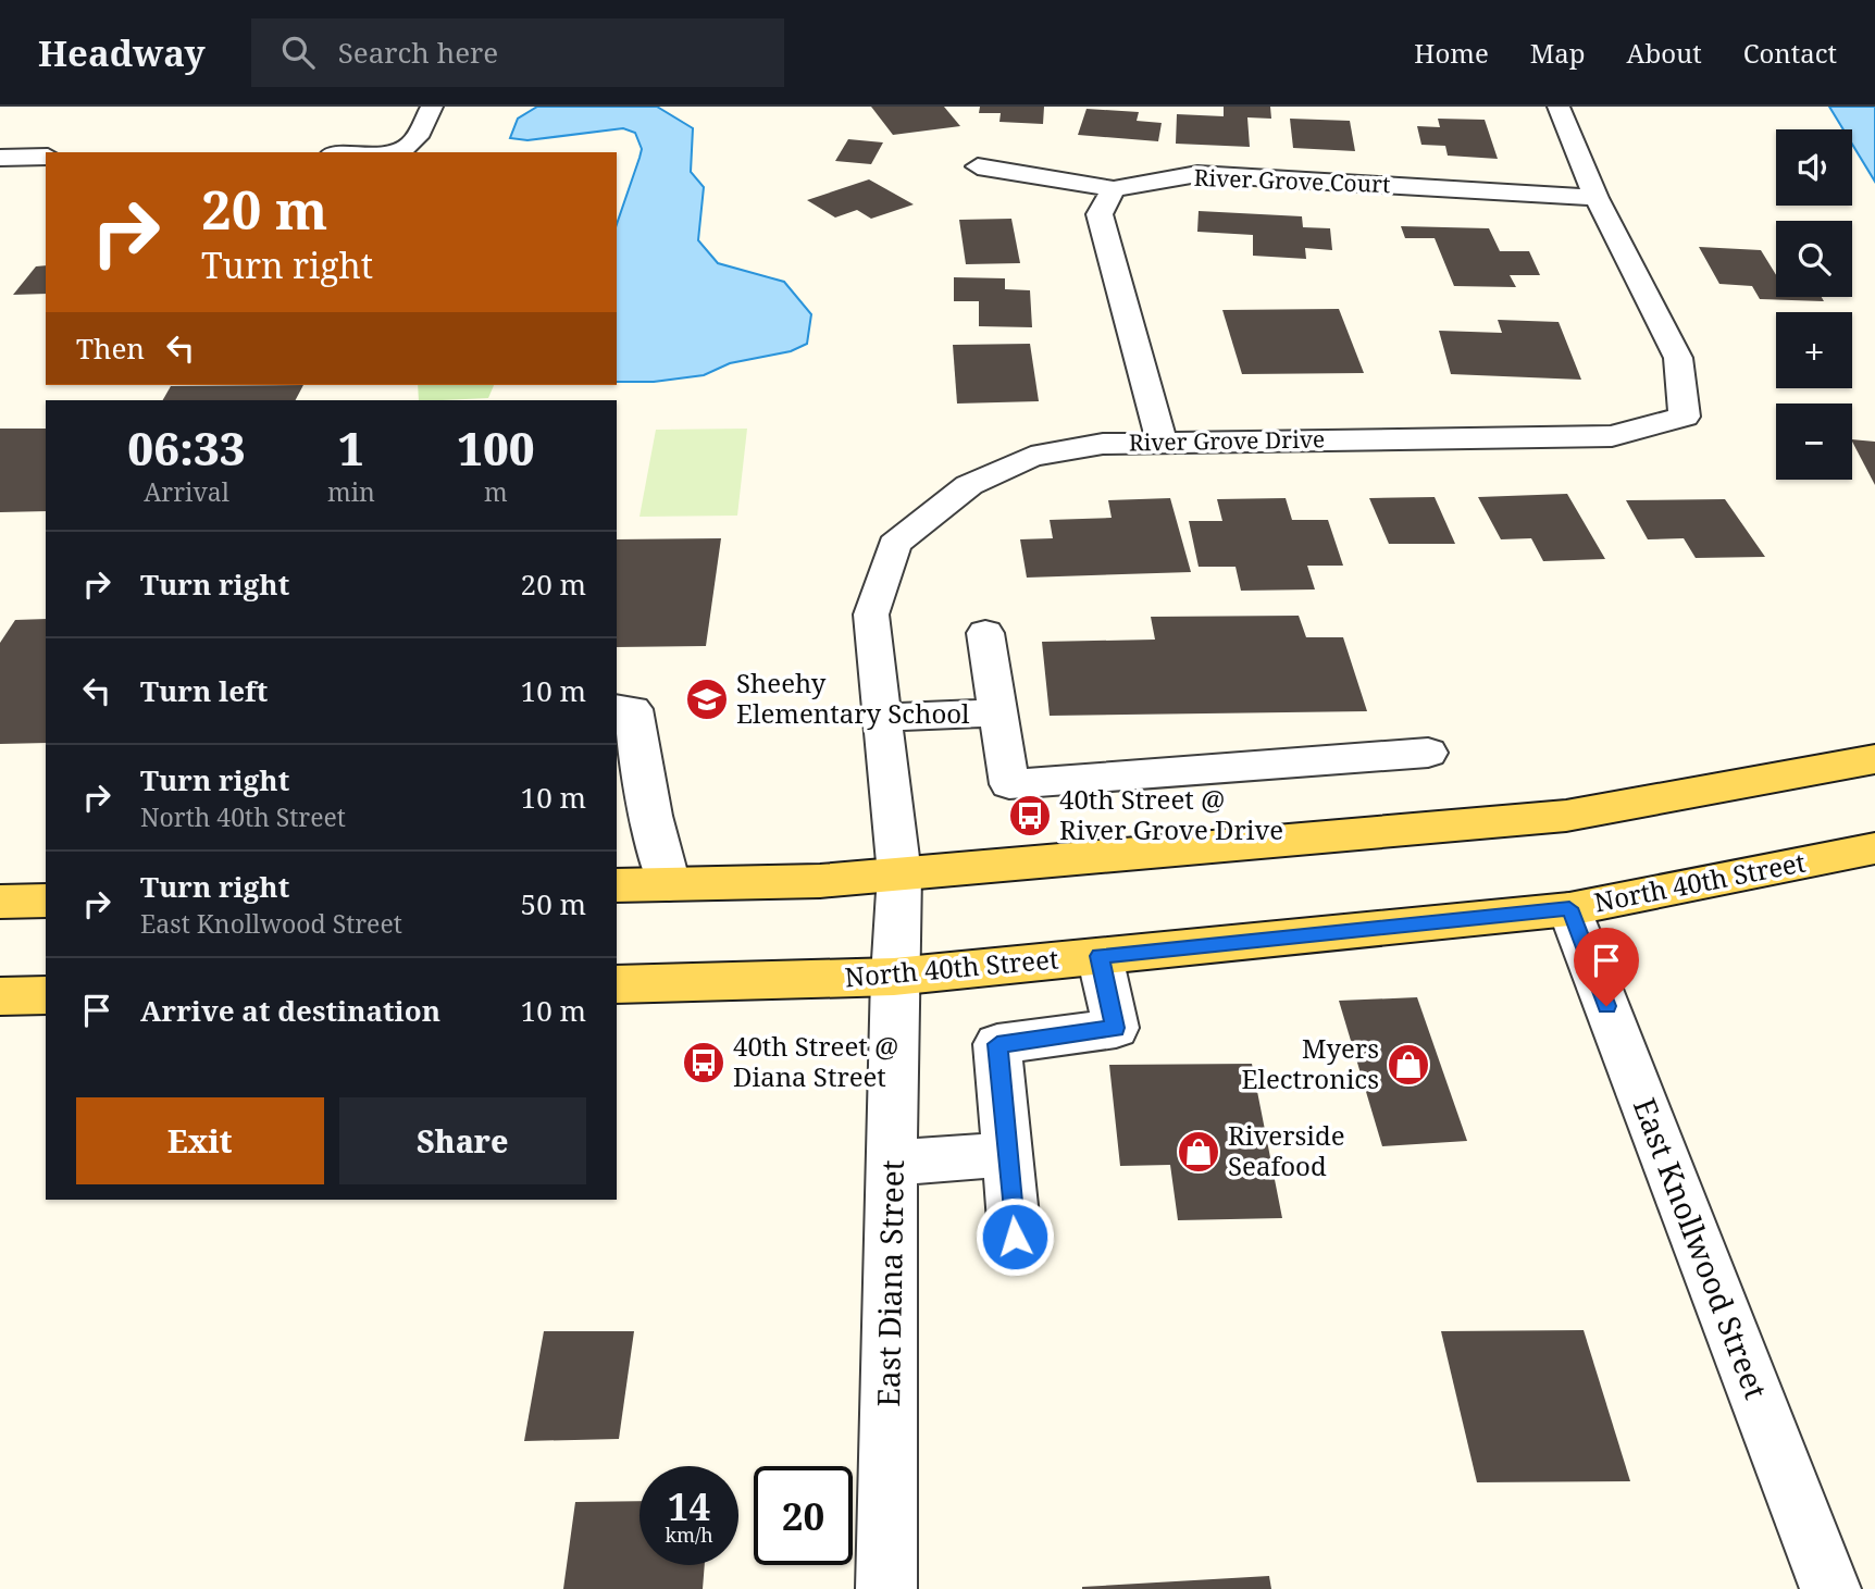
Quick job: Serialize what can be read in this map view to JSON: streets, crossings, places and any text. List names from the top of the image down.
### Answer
{
  "streets": {
    "main road": ["North 40th Street"],
    "street": [
      "River Grove Court",
      "River Grove Drive",
      "East Knollwood Street",
      "East Diana Street"
    ]
  },
  "crossings": [
    ["River Grove Court", "River Grove Drive"],
    ["River Grove Drive", "North 40th Street"],
    ["River Grove Drive", "East Diana Street"],
    ["North 40th Street", "East Knollwood Street"],
    ["North 40th Street", "East Diana Street"]
  ],
  "places": {
    "school or university": ["Sheehy Elementary School"],
    "bus stop": ["40th Street @ River Grove Drive", "40th Street @ Diana Street"],
    "shop": ["Myers Electronics", "Riverside Seafood"]
  },
  "page": {
    "header": "Headway",
    "search": "Search here",
    "nav": [
      "Home",
      "Map",
      "About",
      "Contact"
    ],
    "map_buttons": ["+", "−"],
    "turn": ["20 m", "Turn right"],
    "then": "Then",
    "eta": [
      "06:33",
      "Arrival",
      "1",
      "min",
      "100",
      "m"
    ],
    "list": [
      {
        "name": "Turn right",
        "value": "20 m"
      },
      {
        "name": "Turn left",
        "value": "10 m"
      },
      {
        "name": "Turn right",
        "note": "North 40th Street",
        "value": "10 m"
      },
      {
        "name": "Turn right",
        "note": "East Knollwood Street",
        "value": "50 m"
      },
      {
        "name": "Arrive at destination",
        "value": "10 m"
      }
    ],
    "buttons": ["Exit", "Share"],
    "speed": "14 km/h",
    "limit": "20"
  }
}
